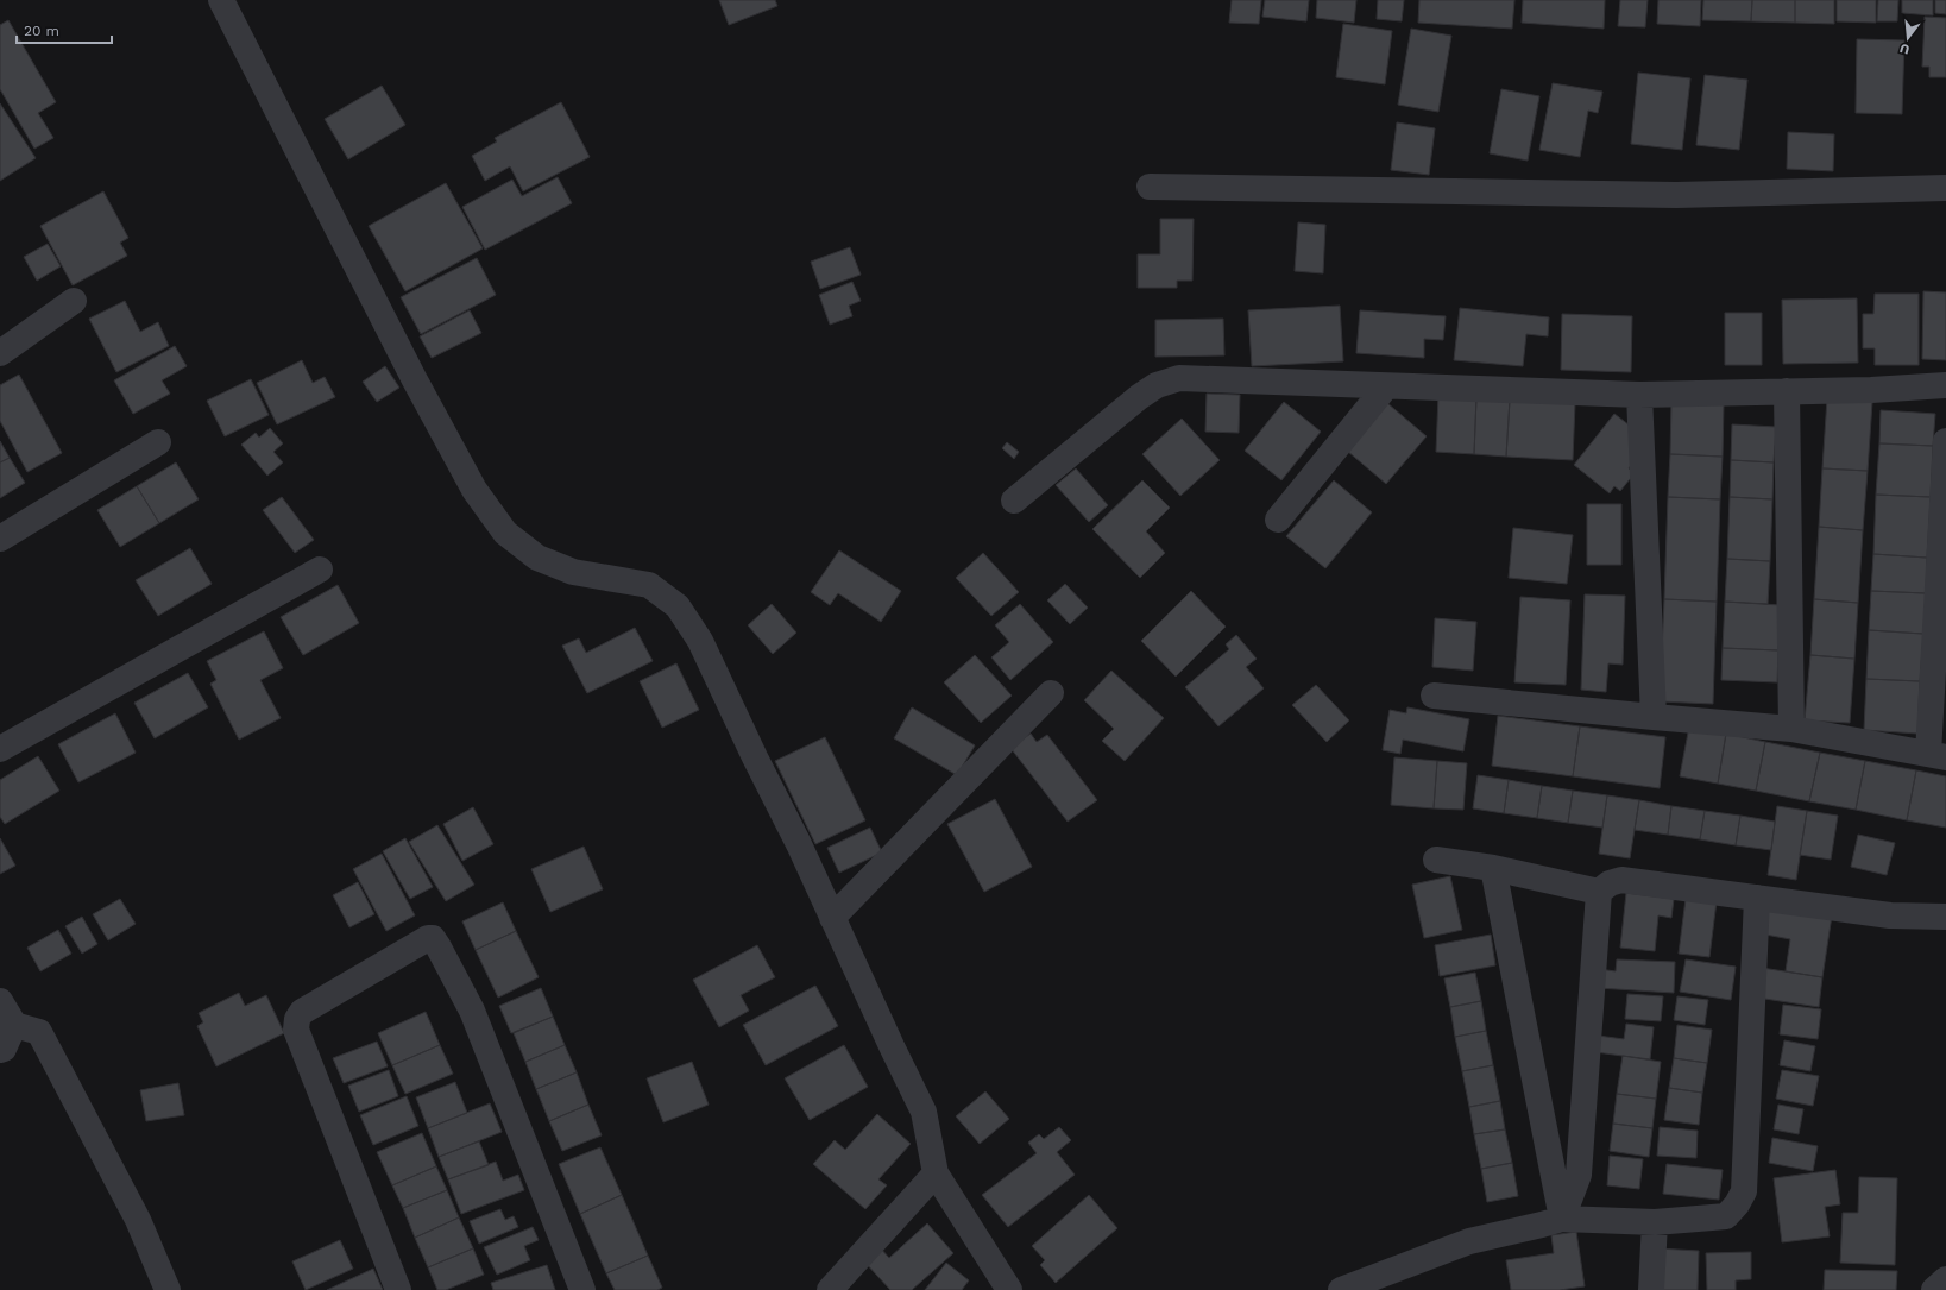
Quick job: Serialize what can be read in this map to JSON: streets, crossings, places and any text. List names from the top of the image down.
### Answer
{
  "scale_bar": "20 m",
  "north": "bottom"
}
